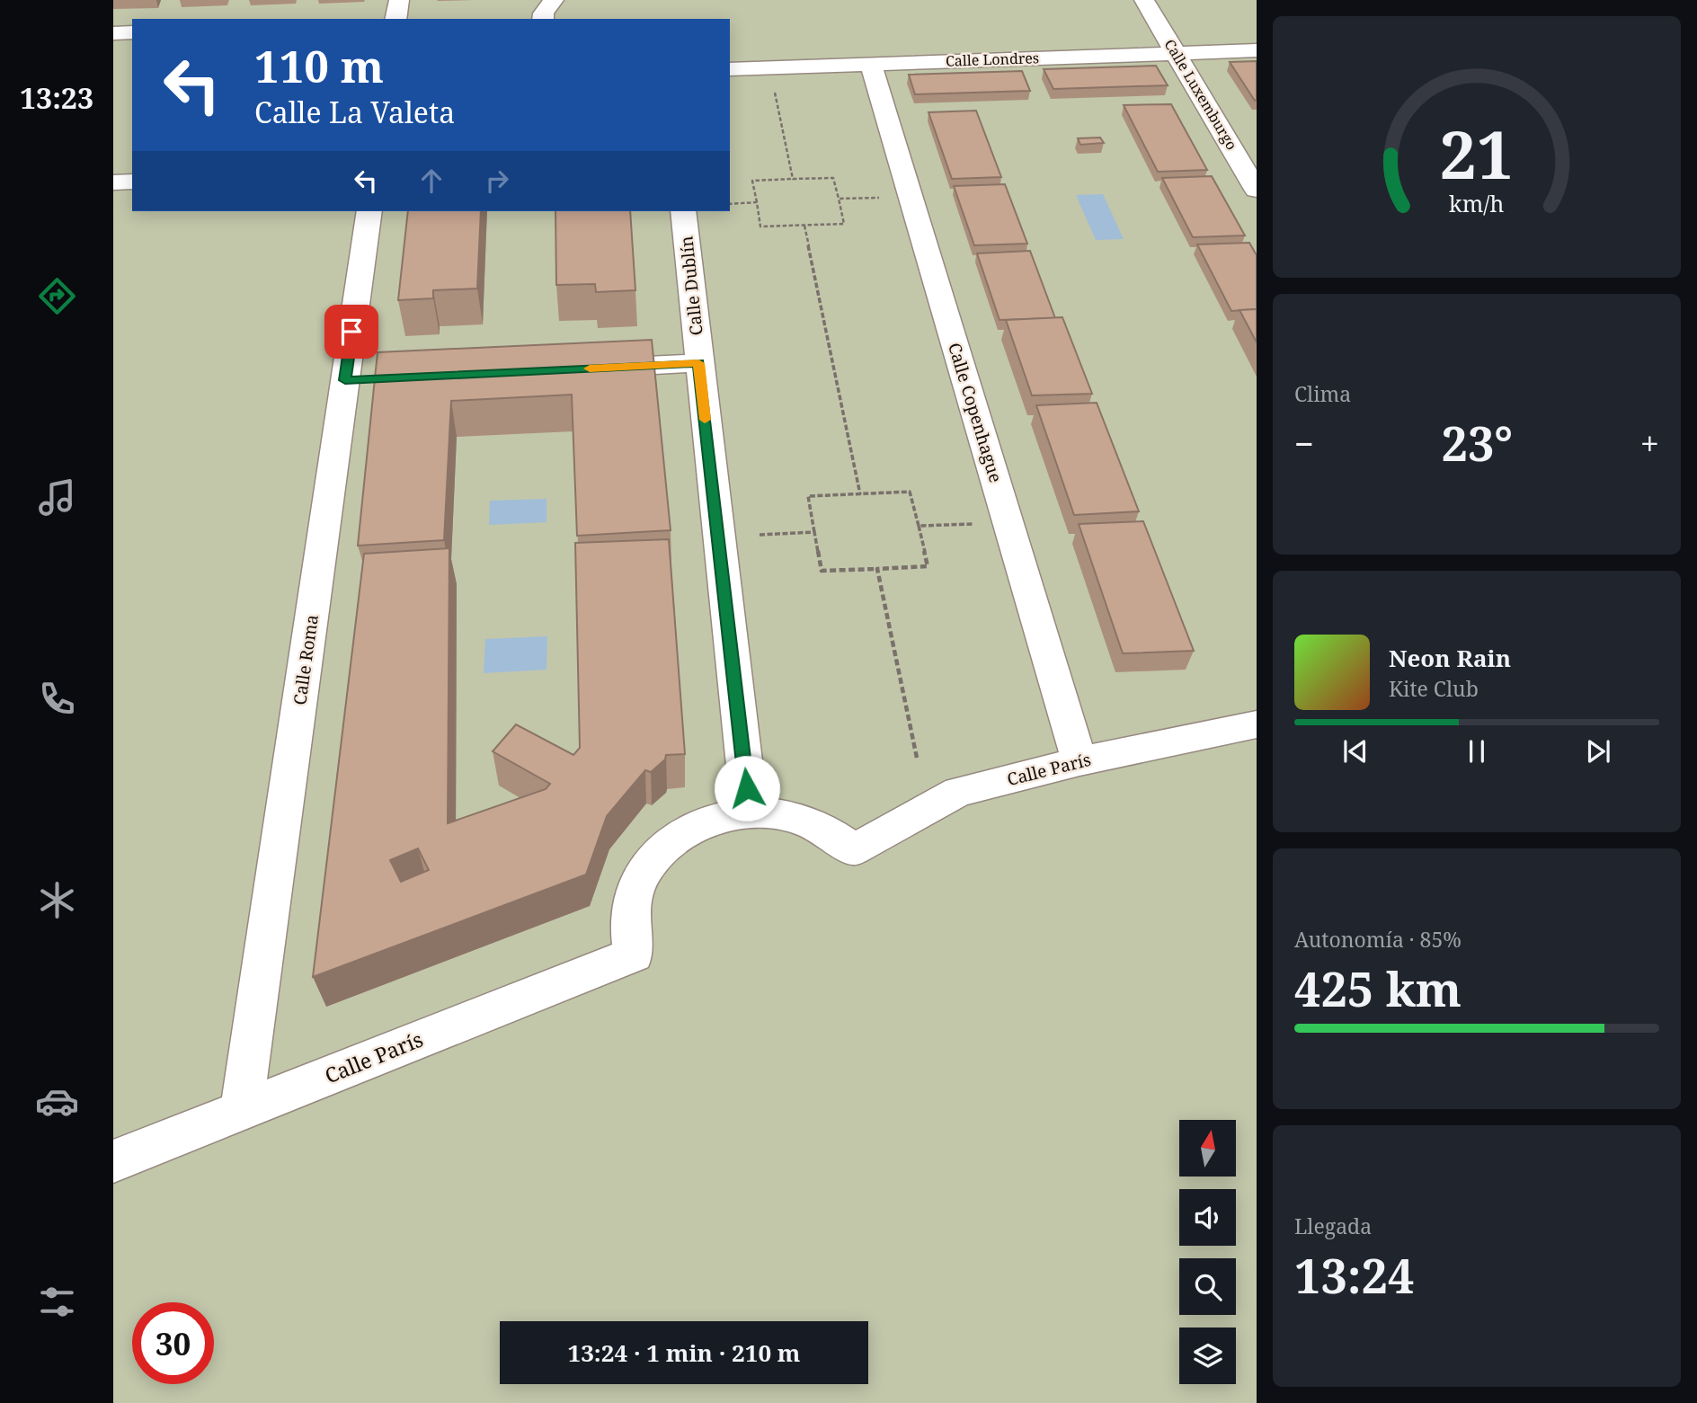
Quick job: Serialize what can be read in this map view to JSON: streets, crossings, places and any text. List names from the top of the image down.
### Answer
{
  "streets": {
    "street": [
      "Calle Londres",
      "Calle Luxemburgo",
      "Calle Dublín",
      "Calle Copenhague",
      "Calle Roma",
      "Calle París"
    ]
  },
  "crossings": [
    ["Calle Londres", "Calle Luxemburgo"],
    ["Calle Londres", "Calle Copenhague"],
    ["Calle Dublín", "Calle París"],
    ["Calle Copenhague", "Calle París"],
    ["Calle Roma", "Calle París"]
  ],
  "north": "top",
  "page": {
    "tabs": "13:23",
    "turn": ["110 m", "Calle La Valeta"],
    "tile": [
      "Clima",
      ["Autonomía · 85%", "425 km"],
      ["Llegada", "13:24"]
    ],
    "heat": ["−", "23°", "+"],
    "song": ["Neon Rain", "Kite Club"],
    "limit": "30",
    "trip": "13:24 · 1 min · 210 m",
    "gauge": ["21", "km/h"]
  }
}
